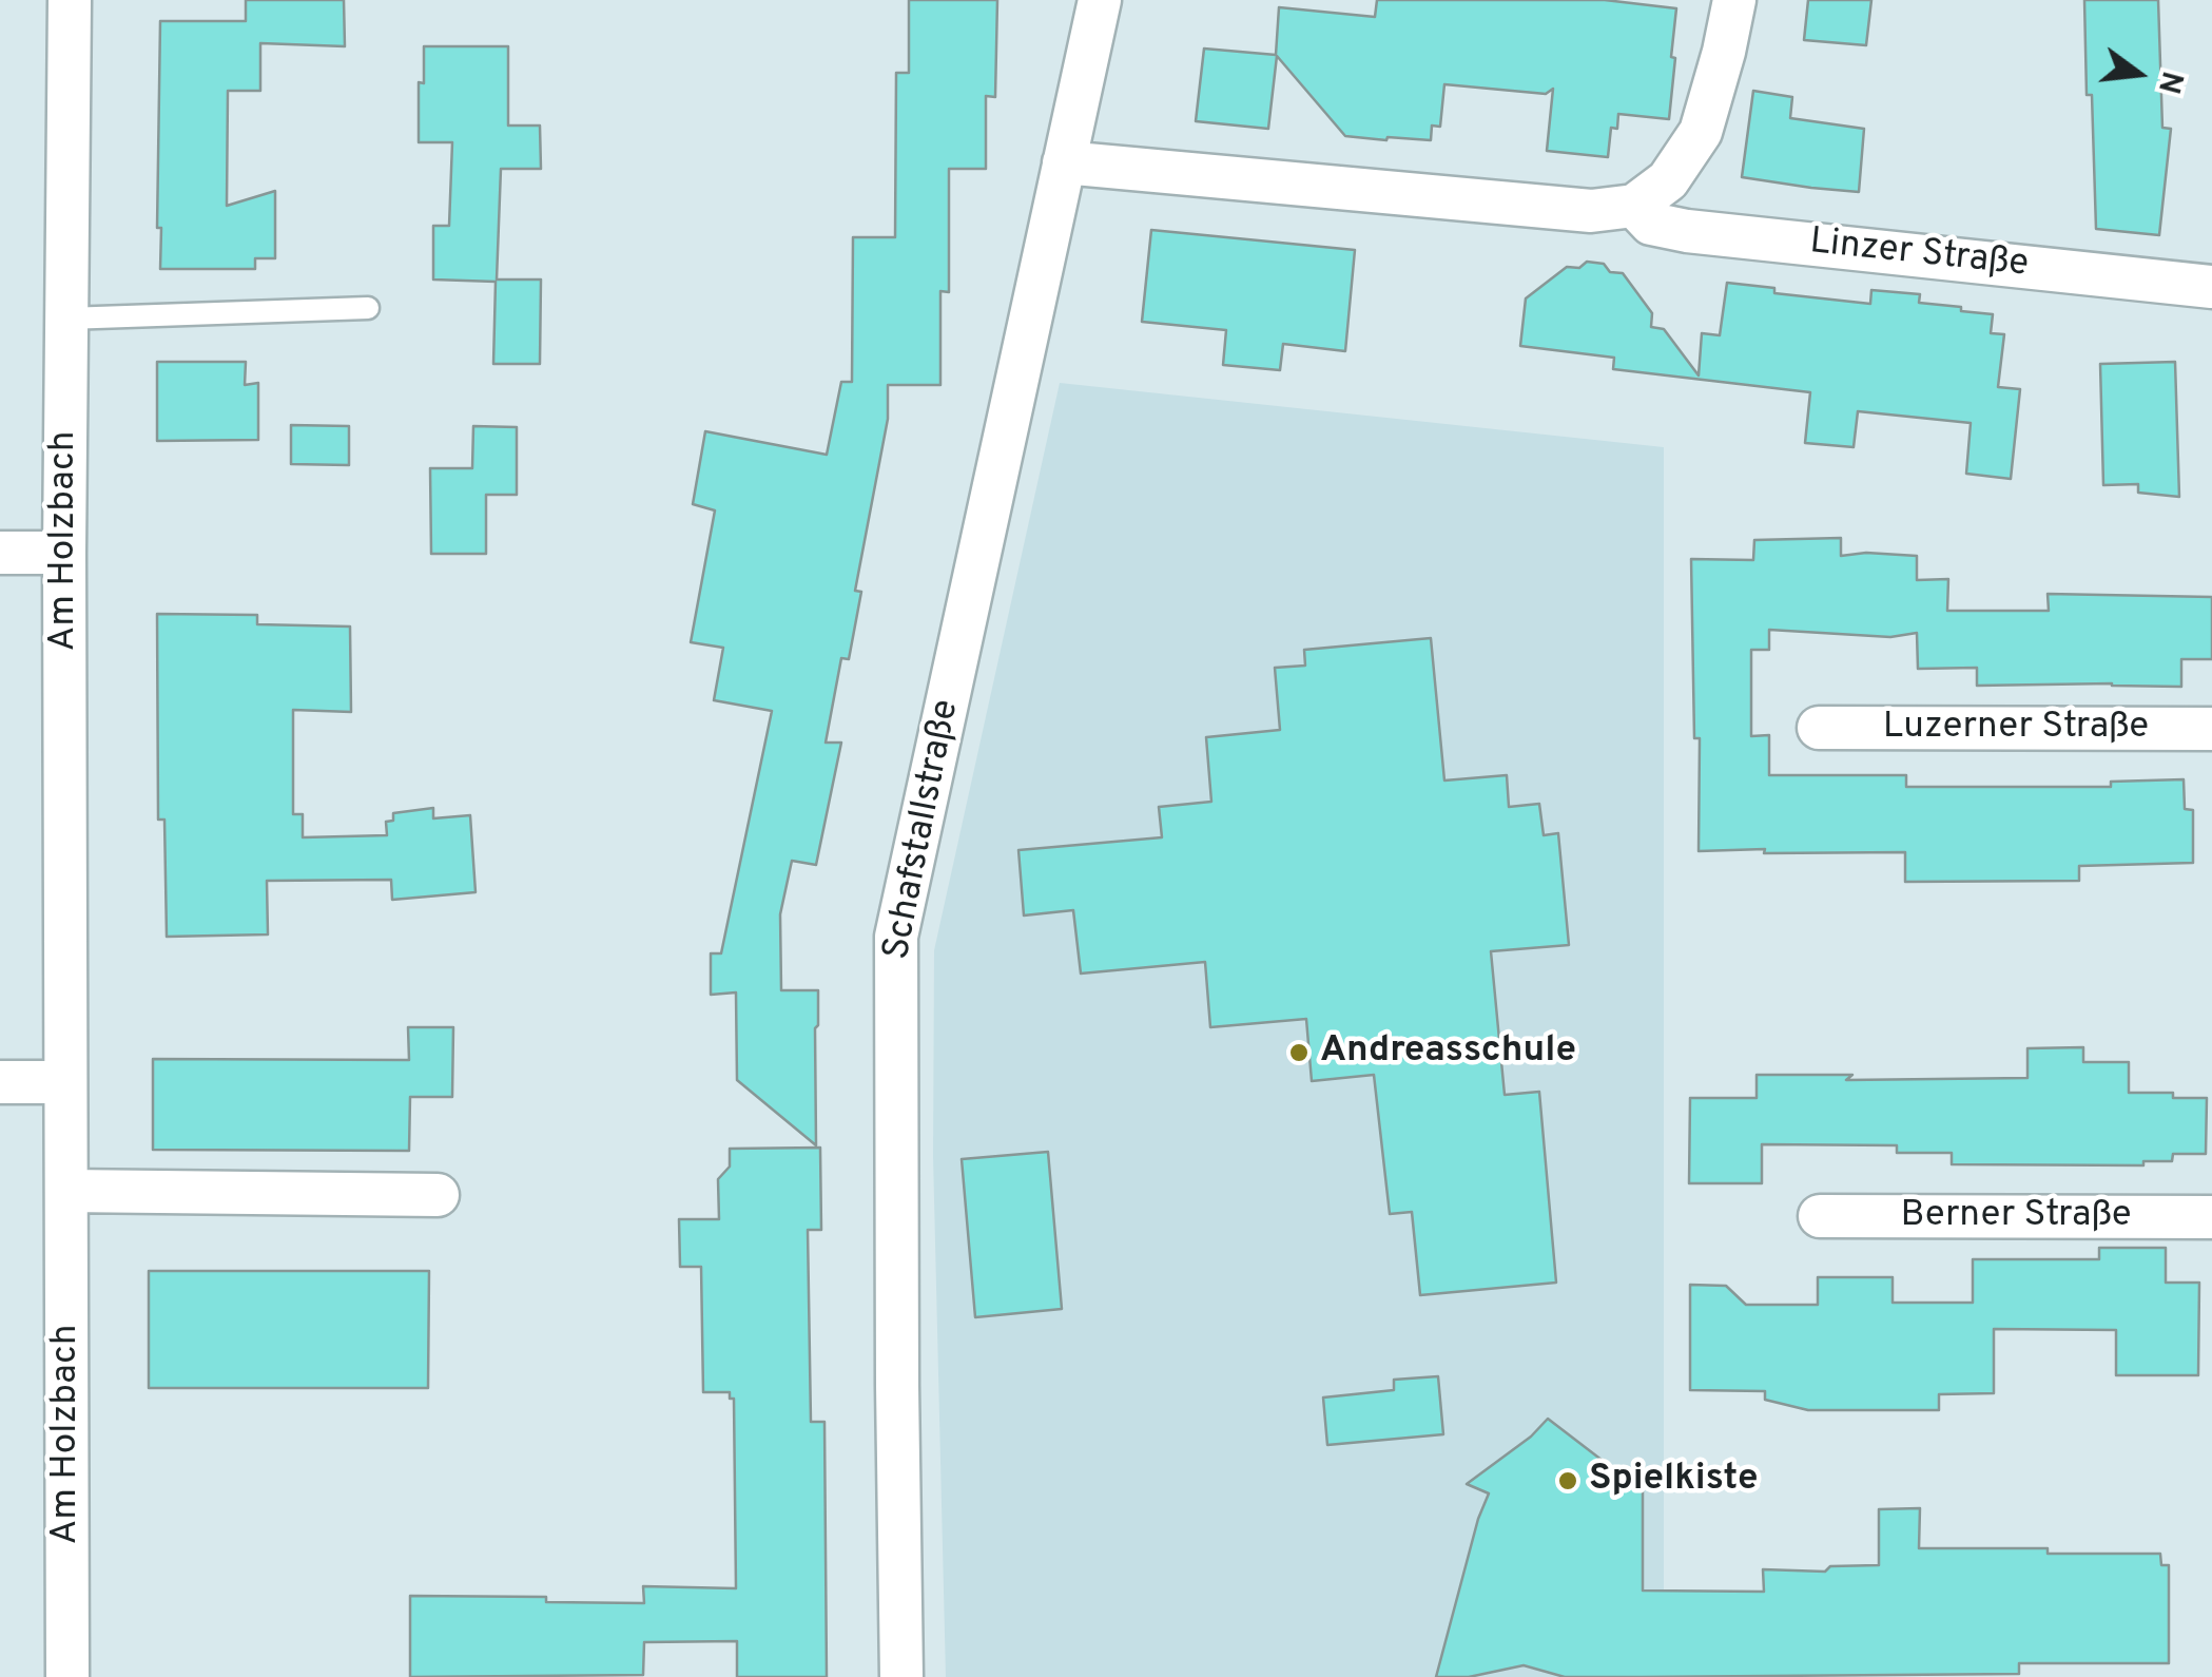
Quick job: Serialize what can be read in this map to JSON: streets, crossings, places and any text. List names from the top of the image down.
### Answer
{
  "streets": {
    "street": [
      "Linzer Straße",
      "Am Holzbach",
      "Luzerner Straße",
      "Schafstallstraße",
      "Berner Straße"
    ]
  },
  "places": ["Andreasschule", "Spielkiste"],
  "north": "right"
}
